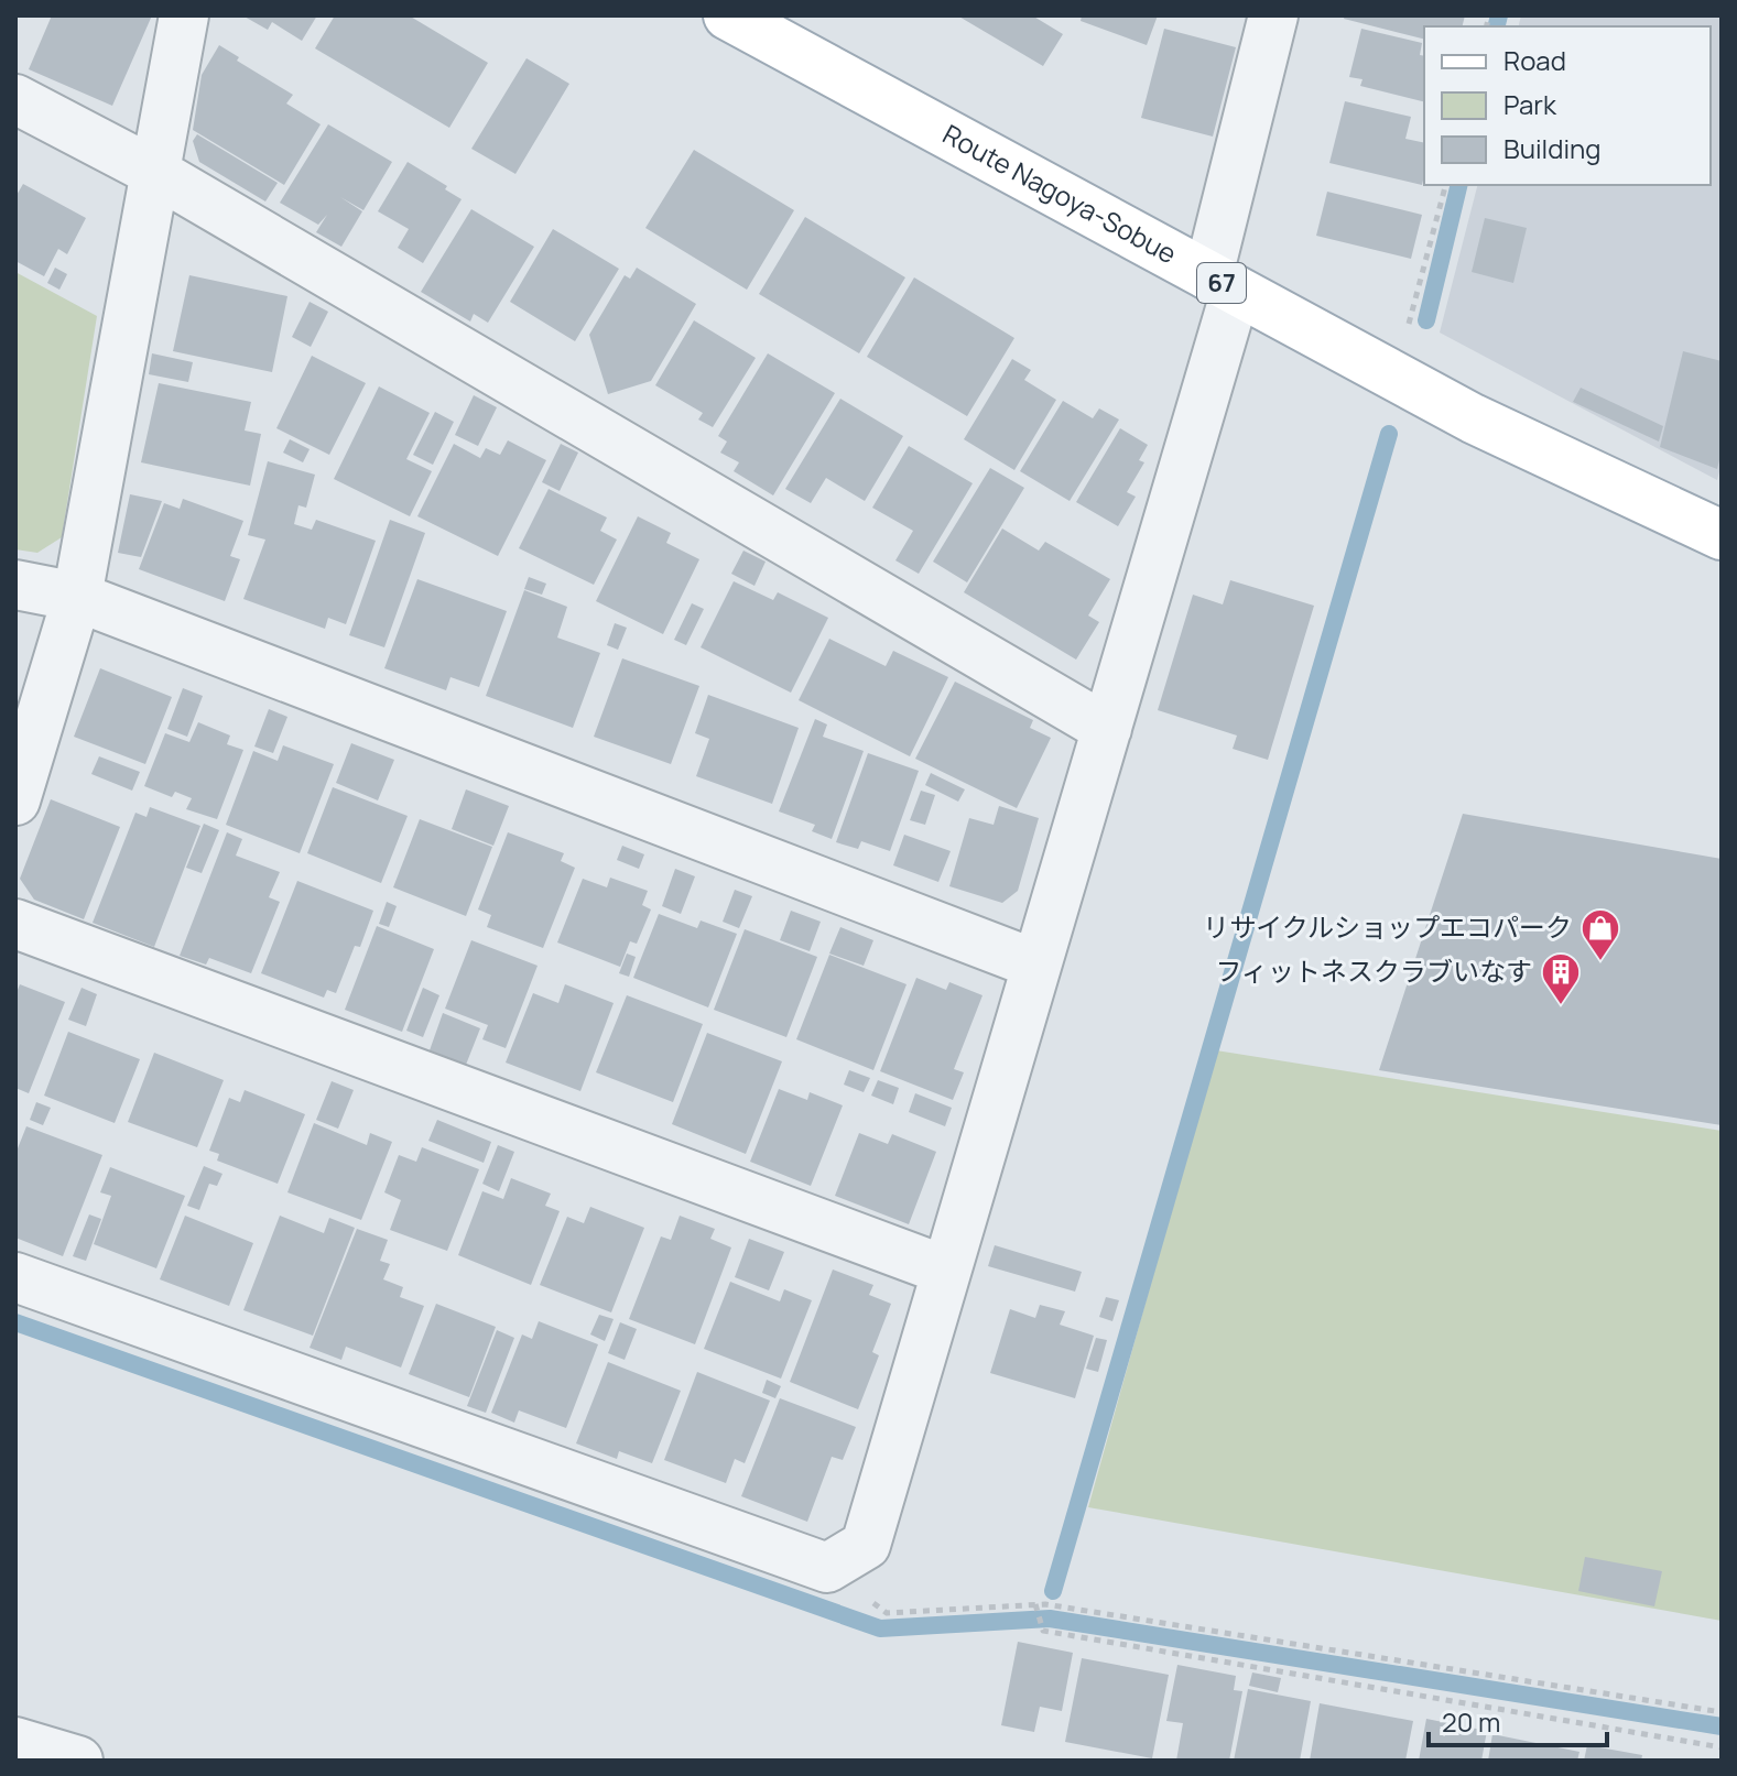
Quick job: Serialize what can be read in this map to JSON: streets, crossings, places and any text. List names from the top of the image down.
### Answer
{
  "streets": {
    "main road": ["Route Nagoya-Sobue", "67"]
  },
  "places": {
    "shop": ["リサイクルショップエコパーク"],
    "building": ["フィットネスクラブいなす"]
  },
  "legend": ["Road", "Park", "Building"],
  "scale_bar": "20 m"
}
